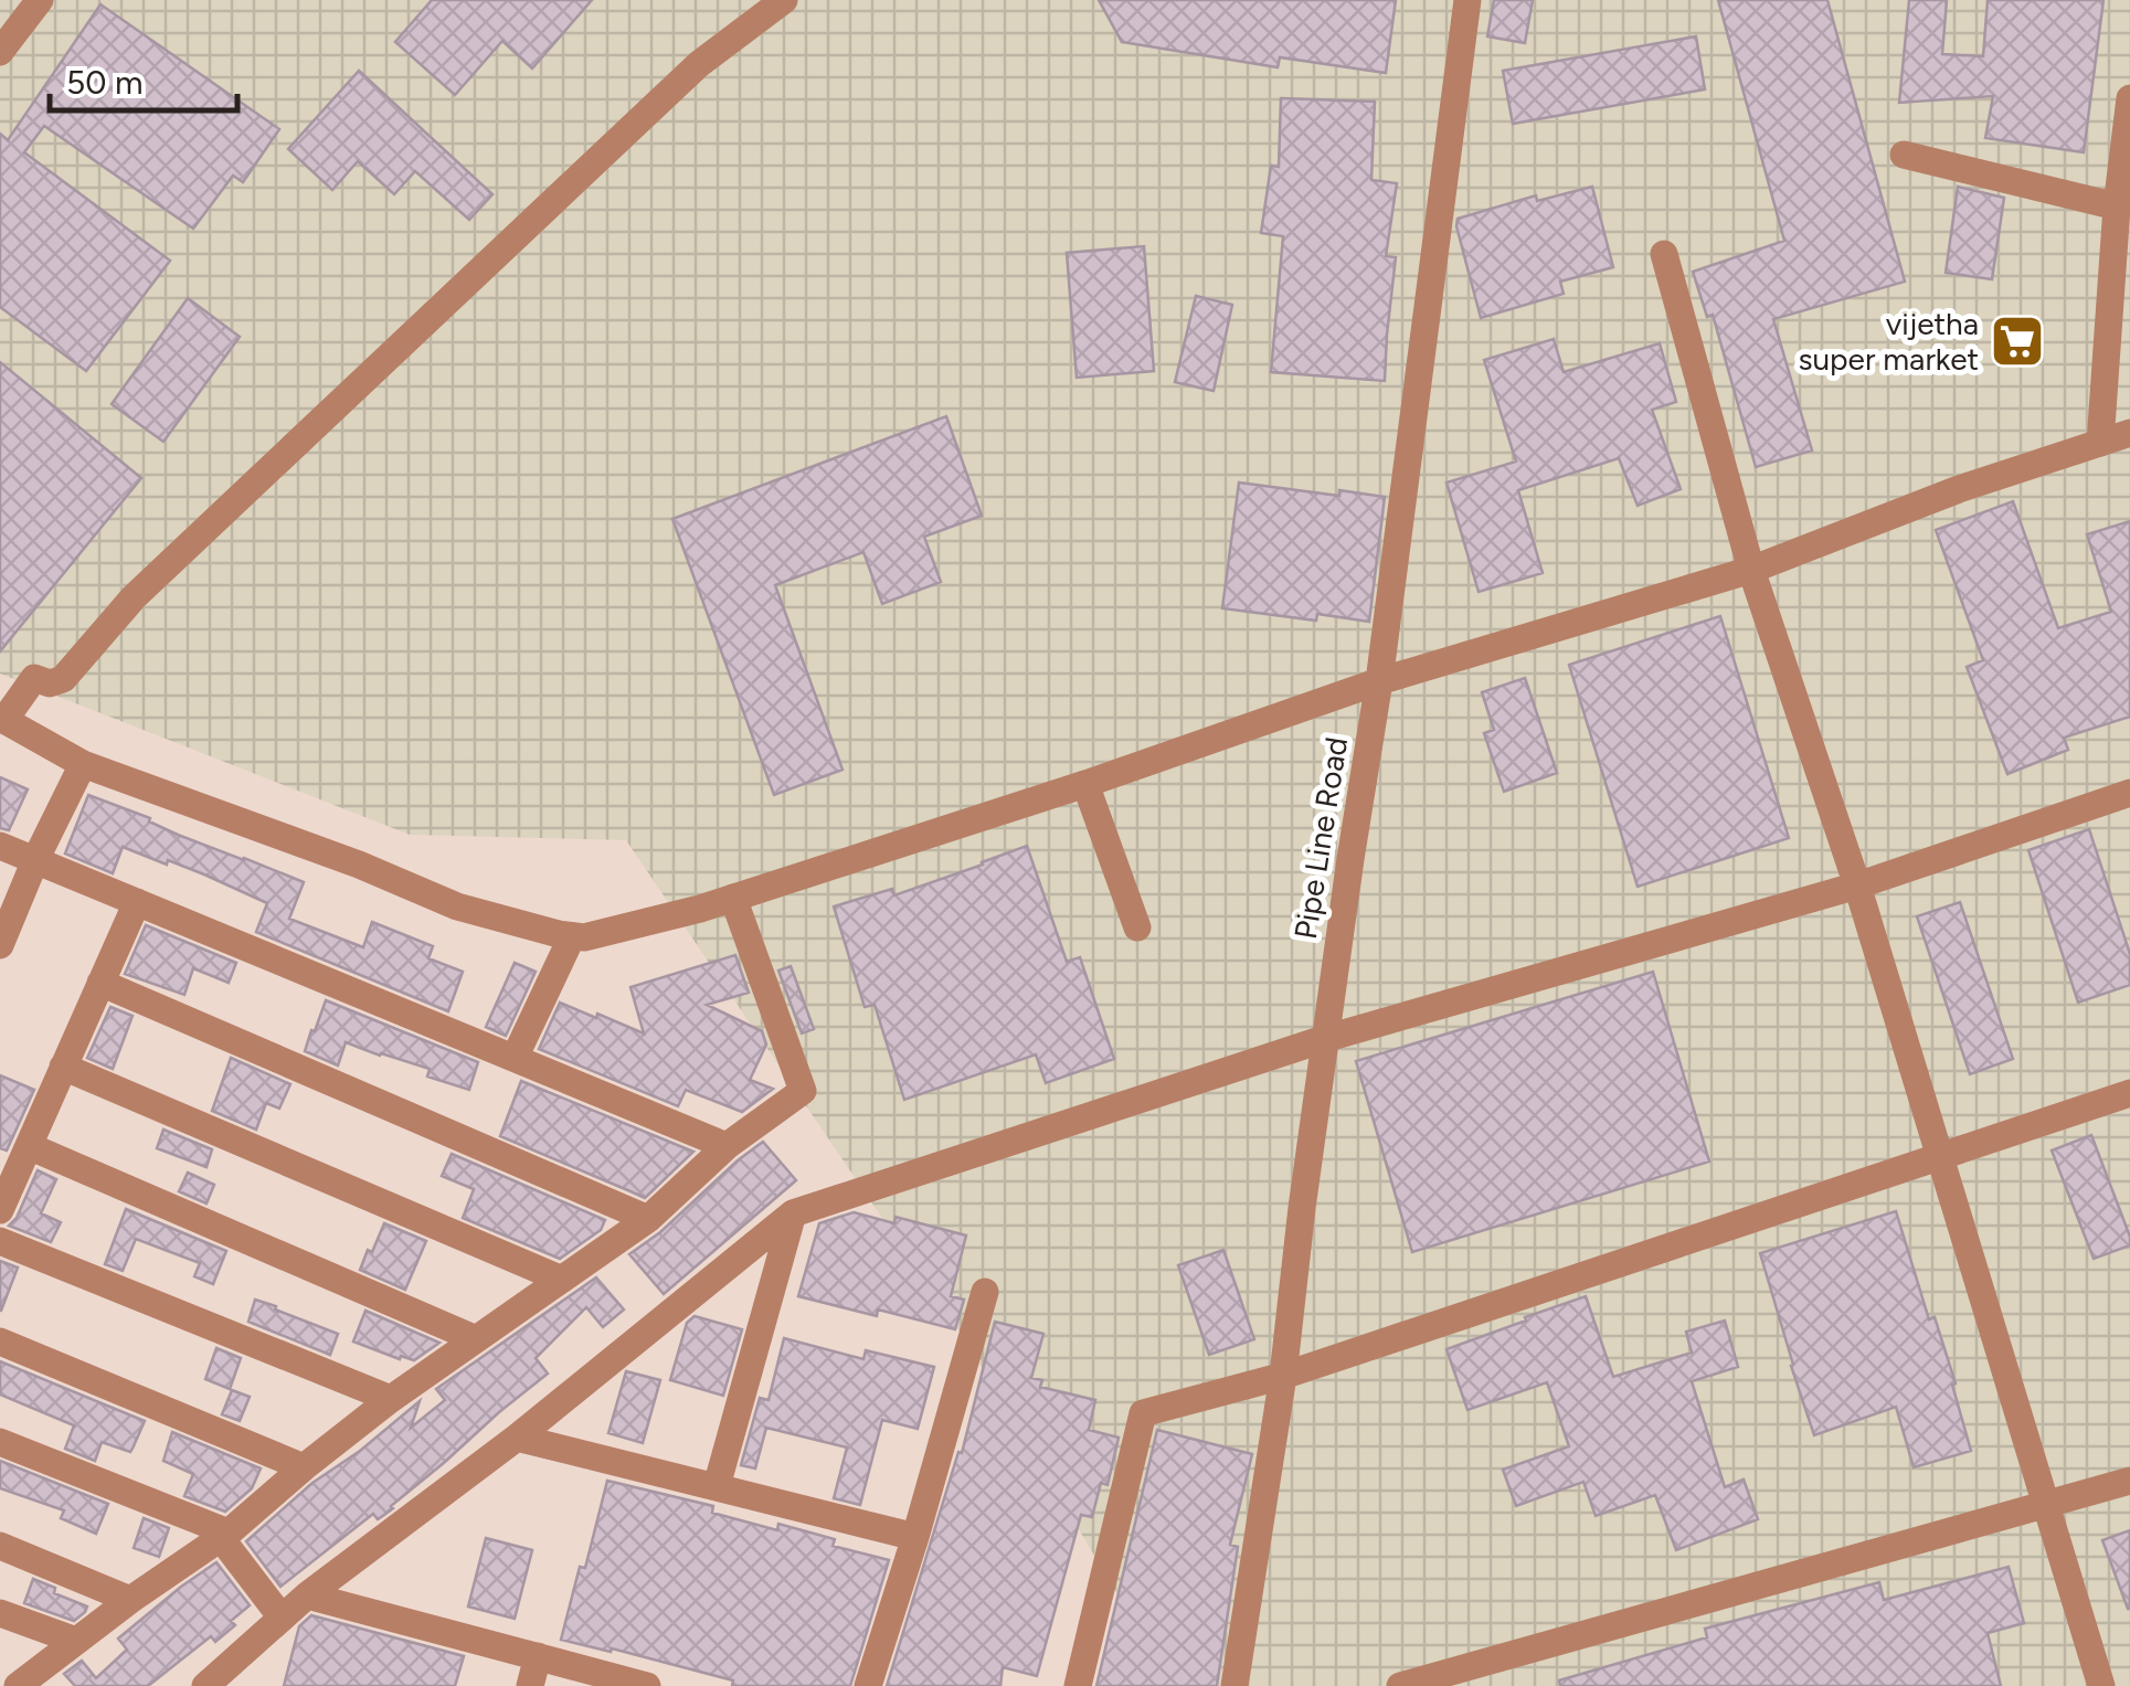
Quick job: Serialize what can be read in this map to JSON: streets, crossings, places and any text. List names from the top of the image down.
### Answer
{
  "streets": {
    "street": ["Pipe Line Road"]
  },
  "places": {
    "supermarket": ["vijetha super market"]
  },
  "scale_bar": "50 m"
}
